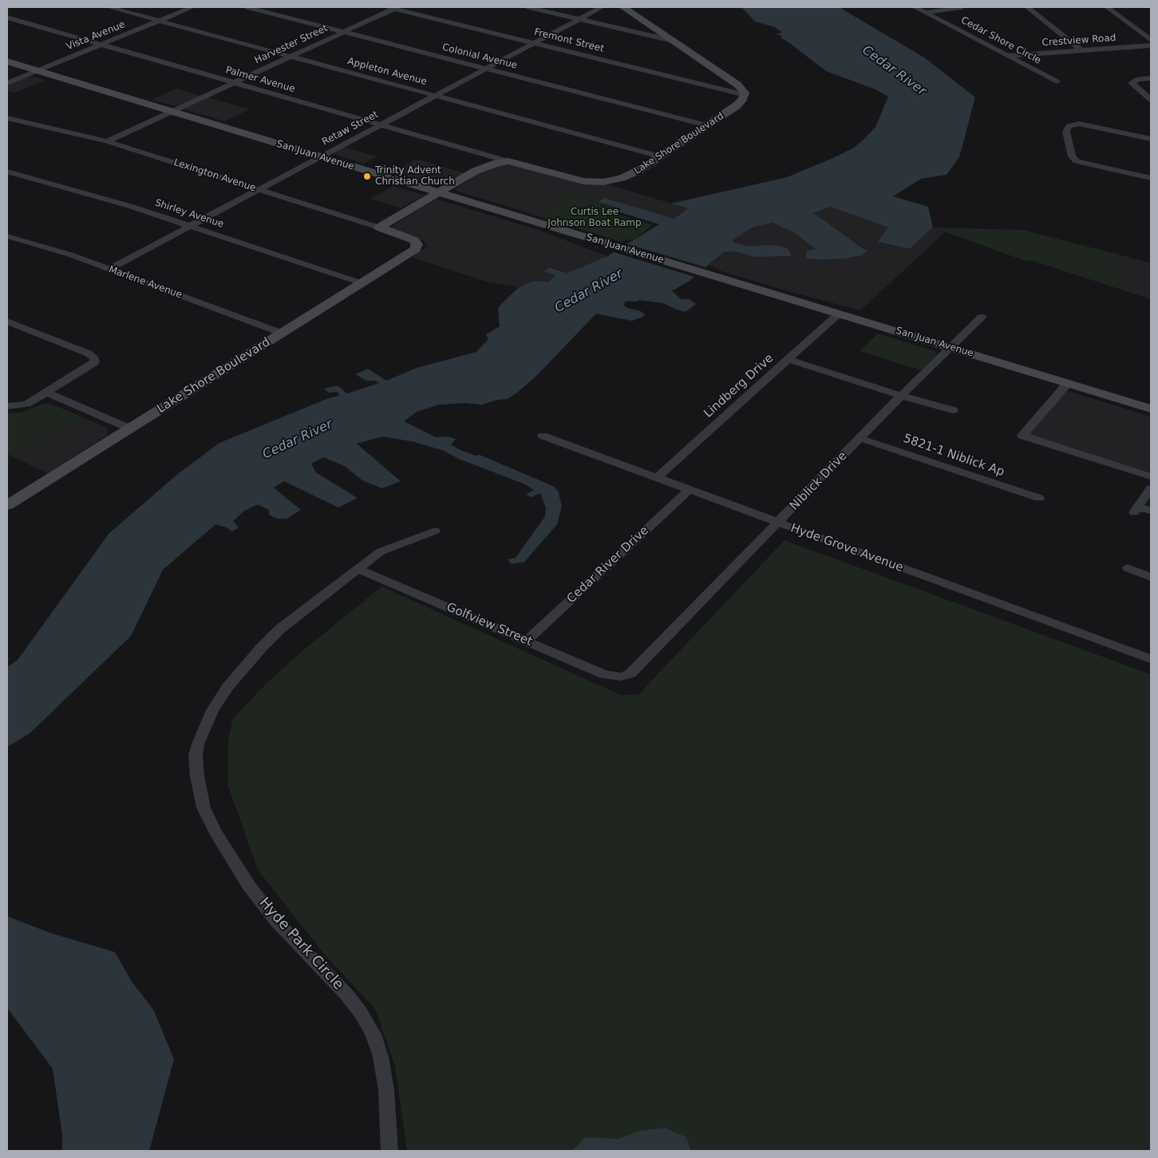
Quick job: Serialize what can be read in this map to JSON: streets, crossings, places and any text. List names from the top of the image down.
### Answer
{
  "streets": {
    "street": [
      "Vista Avenue",
      "Fremont Street",
      "Cedar Shore Circle",
      "Crestview Road",
      "Harvester Street",
      "Colonial Avenue",
      "Appleton Avenue",
      "Palmer Avenue",
      "Retaw Street",
      "Lake Shore Boulevard",
      "San Juan Avenue",
      "Lexington Avenue",
      "Shirley Avenue",
      "Marlene Avenue",
      "Lindberg Drive",
      "5821-1 Niblick Ap",
      "Niblick Drive",
      "Hyde Grove Avenue",
      "Cedar River Drive",
      "Golfview Street",
      "Hyde Park Circle"
    ]
  },
  "crossings": [
    ["Vista Avenue", "Appleton Avenue"],
    ["Vista Avenue", "Palmer Avenue"],
    ["Vista Avenue", "San Juan Avenue"],
    ["Fremont Street", "Harvester Street"],
    ["Fremont Street", "Retaw Street"],
    ["Fremont Street", "Lake Shore Boulevard"],
    ["Cedar Shore Circle", "Crestview Road"],
    ["Harvester Street", "Colonial Avenue"],
    ["Harvester Street", "Appleton Avenue"],
    ["Harvester Street", "Palmer Avenue"],
    ["Harvester Street", "San Juan Avenue"],
    ["Harvester Street", "Lexington Avenue"],
    ["Colonial Avenue", "Retaw Street"],
    ["Colonial Avenue", "Lake Shore Boulevard"],
    ["Appleton Avenue", "Retaw Street"],
    ["Appleton Avenue", "Lake Shore Boulevard"],
    ["Palmer Avenue", "Retaw Street"],
    ["Palmer Avenue", "Lake Shore Boulevard"],
    ["Retaw Street", "San Juan Avenue"],
    ["Retaw Street", "Lexington Avenue"],
    ["Retaw Street", "Shirley Avenue"],
    ["Retaw Street", "Marlene Avenue"],
    ["Lake Shore Boulevard", "San Juan Avenue"],
    ["Lake Shore Boulevard", "Lexington Avenue"],
    ["Lake Shore Boulevard", "Shirley Avenue"],
    ["Lake Shore Boulevard", "Marlene Avenue"],
    ["San Juan Avenue", "Lindberg Drive"],
    ["San Juan Avenue", "Niblick Drive"],
    ["Lindberg Drive", "Hyde Grove Avenue"],
    ["5821-1 Niblick Ap", "Niblick Drive"],
    ["Niblick Drive", "Hyde Grove Avenue"],
    ["Niblick Drive", "Golfview Street"],
    ["Hyde Grove Avenue", "Cedar River Drive"],
    ["Cedar River Drive", "Golfview Street"],
    ["Golfview Street", "Hyde Park Circle"]
  ],
  "water": ["Cedar River"],
  "parks": ["Curtis Lee Johnson Boat Ramp"],
  "places": ["Trinity Advent Christian Church"]
}
